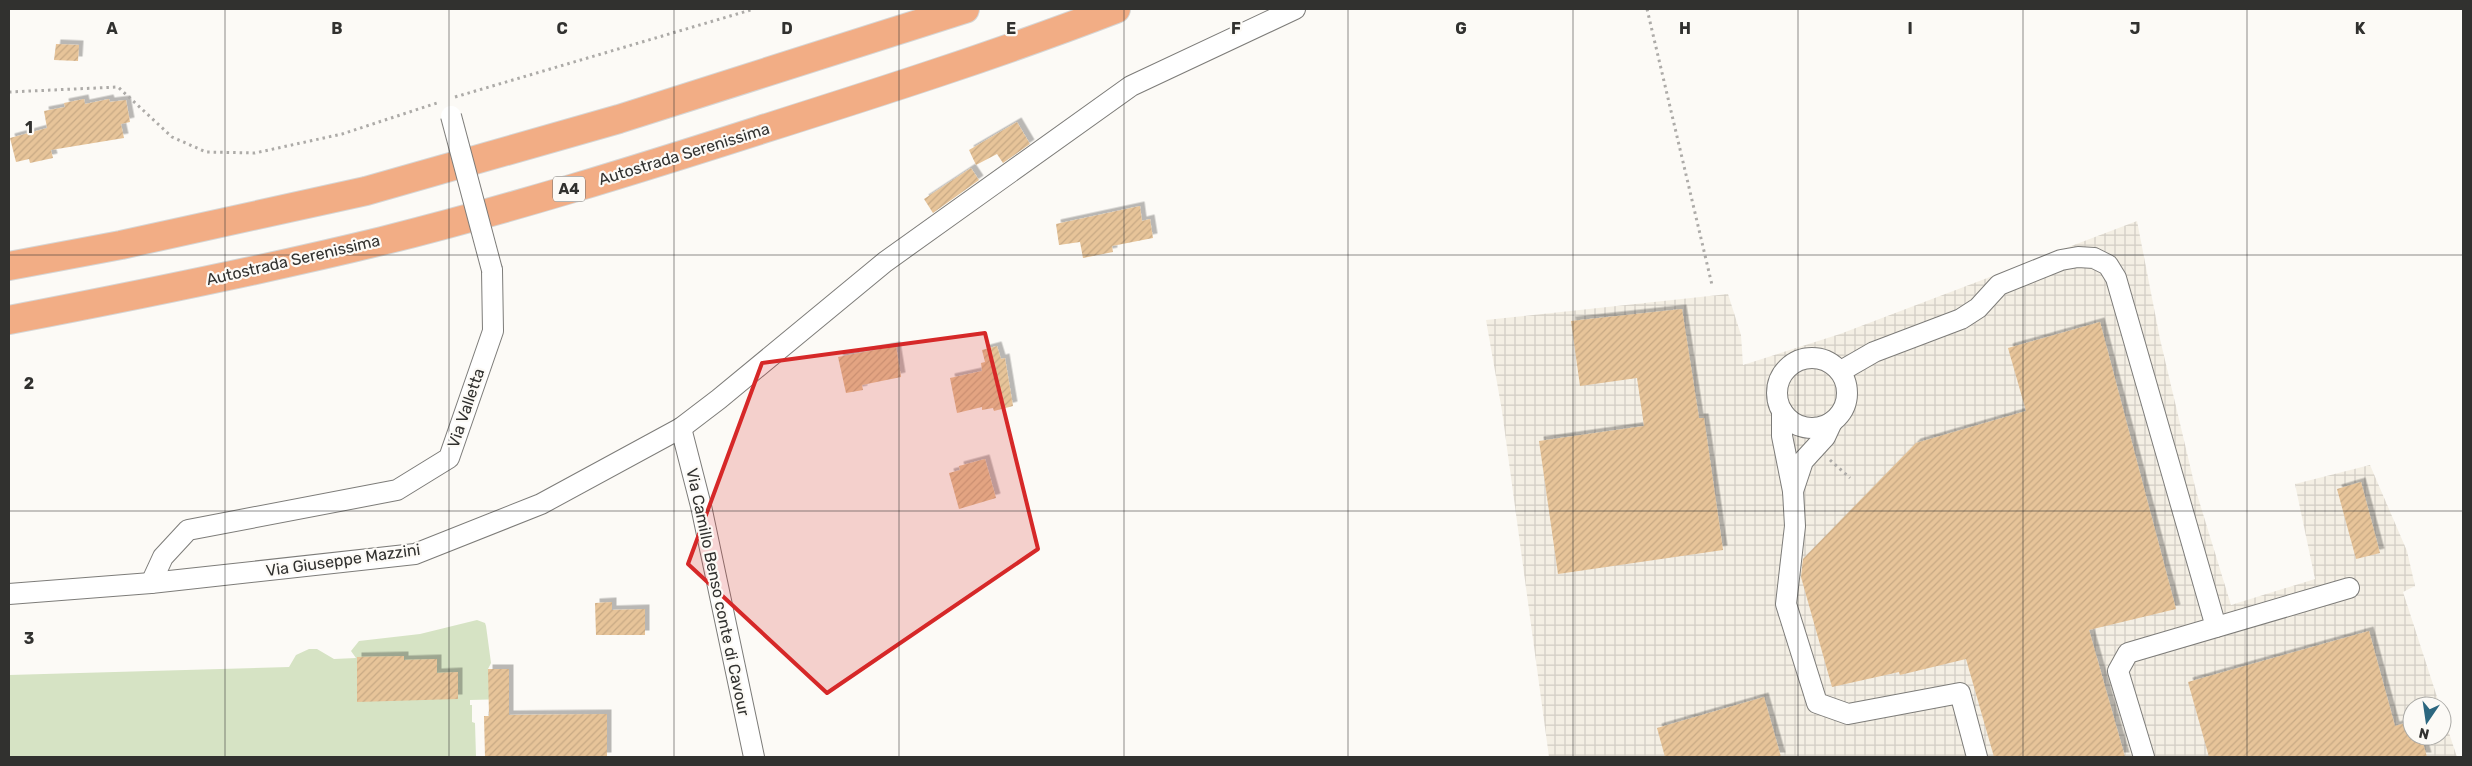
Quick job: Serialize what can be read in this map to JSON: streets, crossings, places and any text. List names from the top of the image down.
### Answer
{
  "streets": {
    "highway": ["Autostrada Serenissima", "A4"],
    "street": ["Via Valletta", "Via Giuseppe Mazzini", "Via Camillo Benso conte di Cavour"]
  },
  "crossings": [
    ["Via Valletta", "Via Giuseppe Mazzini"],
    ["Via Giuseppe Mazzini", "Via Camillo Benso conte di Cavour"]
  ],
  "north": "bottom",
  "grid": {
    "columns": [
      "A",
      "B",
      "C",
      "D",
      "E",
      "F",
      "G",
      "H",
      "I",
      "J",
      "K"
    ],
    "rows": ["1", "2", "3"]
  }
}
